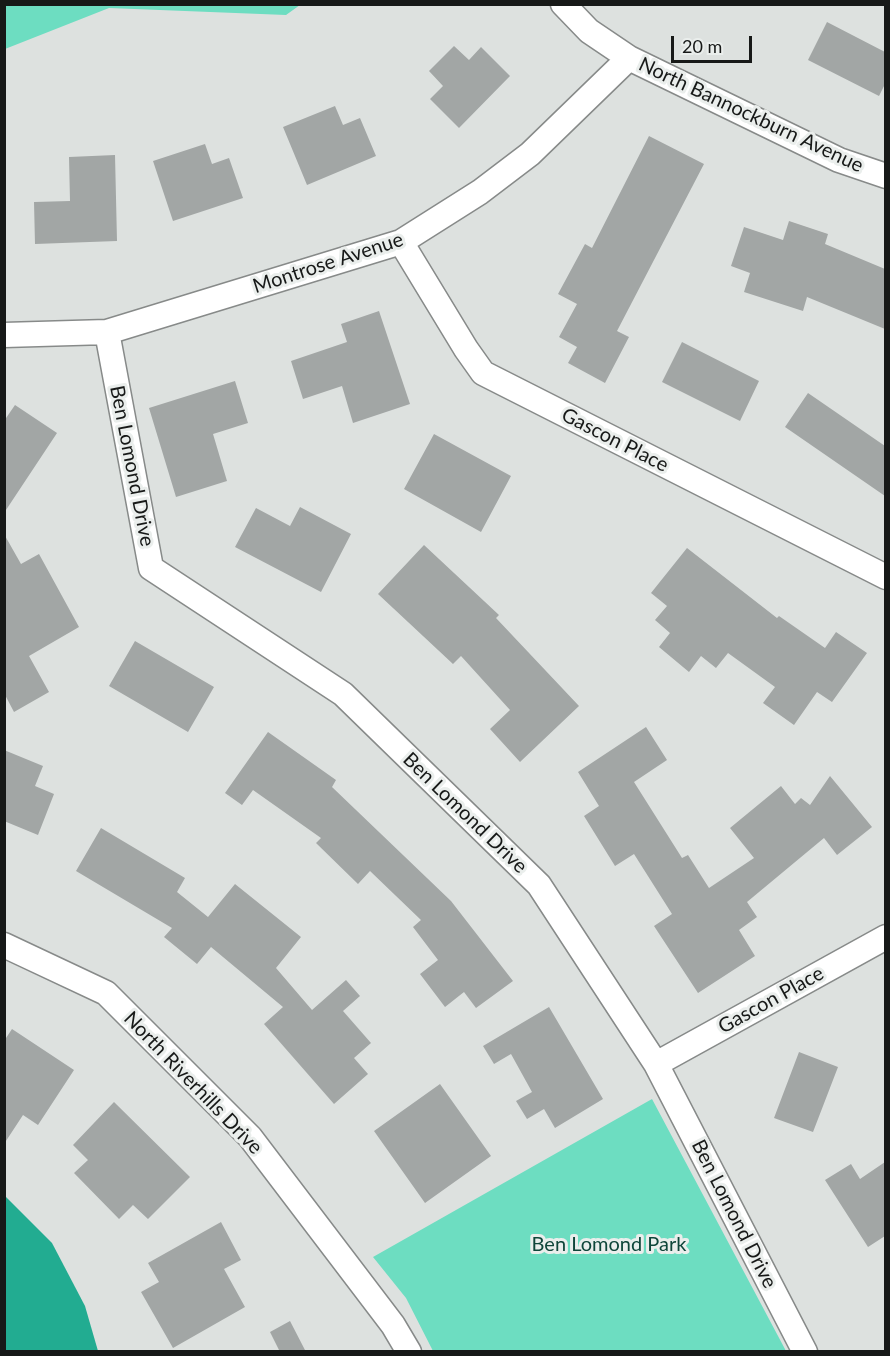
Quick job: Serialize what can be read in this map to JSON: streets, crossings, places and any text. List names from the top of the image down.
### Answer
{
  "streets": {
    "street": [
      "North Bannockburn Avenue",
      "Montrose Avenue",
      "Gascon Place",
      "Ben Lomond Drive",
      "North Riverhills Drive"
    ]
  },
  "crossings": [
    ["North Bannockburn Avenue", "Montrose Avenue"],
    ["Montrose Avenue", "Gascon Place"],
    ["Montrose Avenue", "Ben Lomond Drive"],
    ["Gascon Place", "Ben Lomond Drive"]
  ],
  "parks": ["Ben Lomond Park"],
  "scale_bar": "20 m"
}
